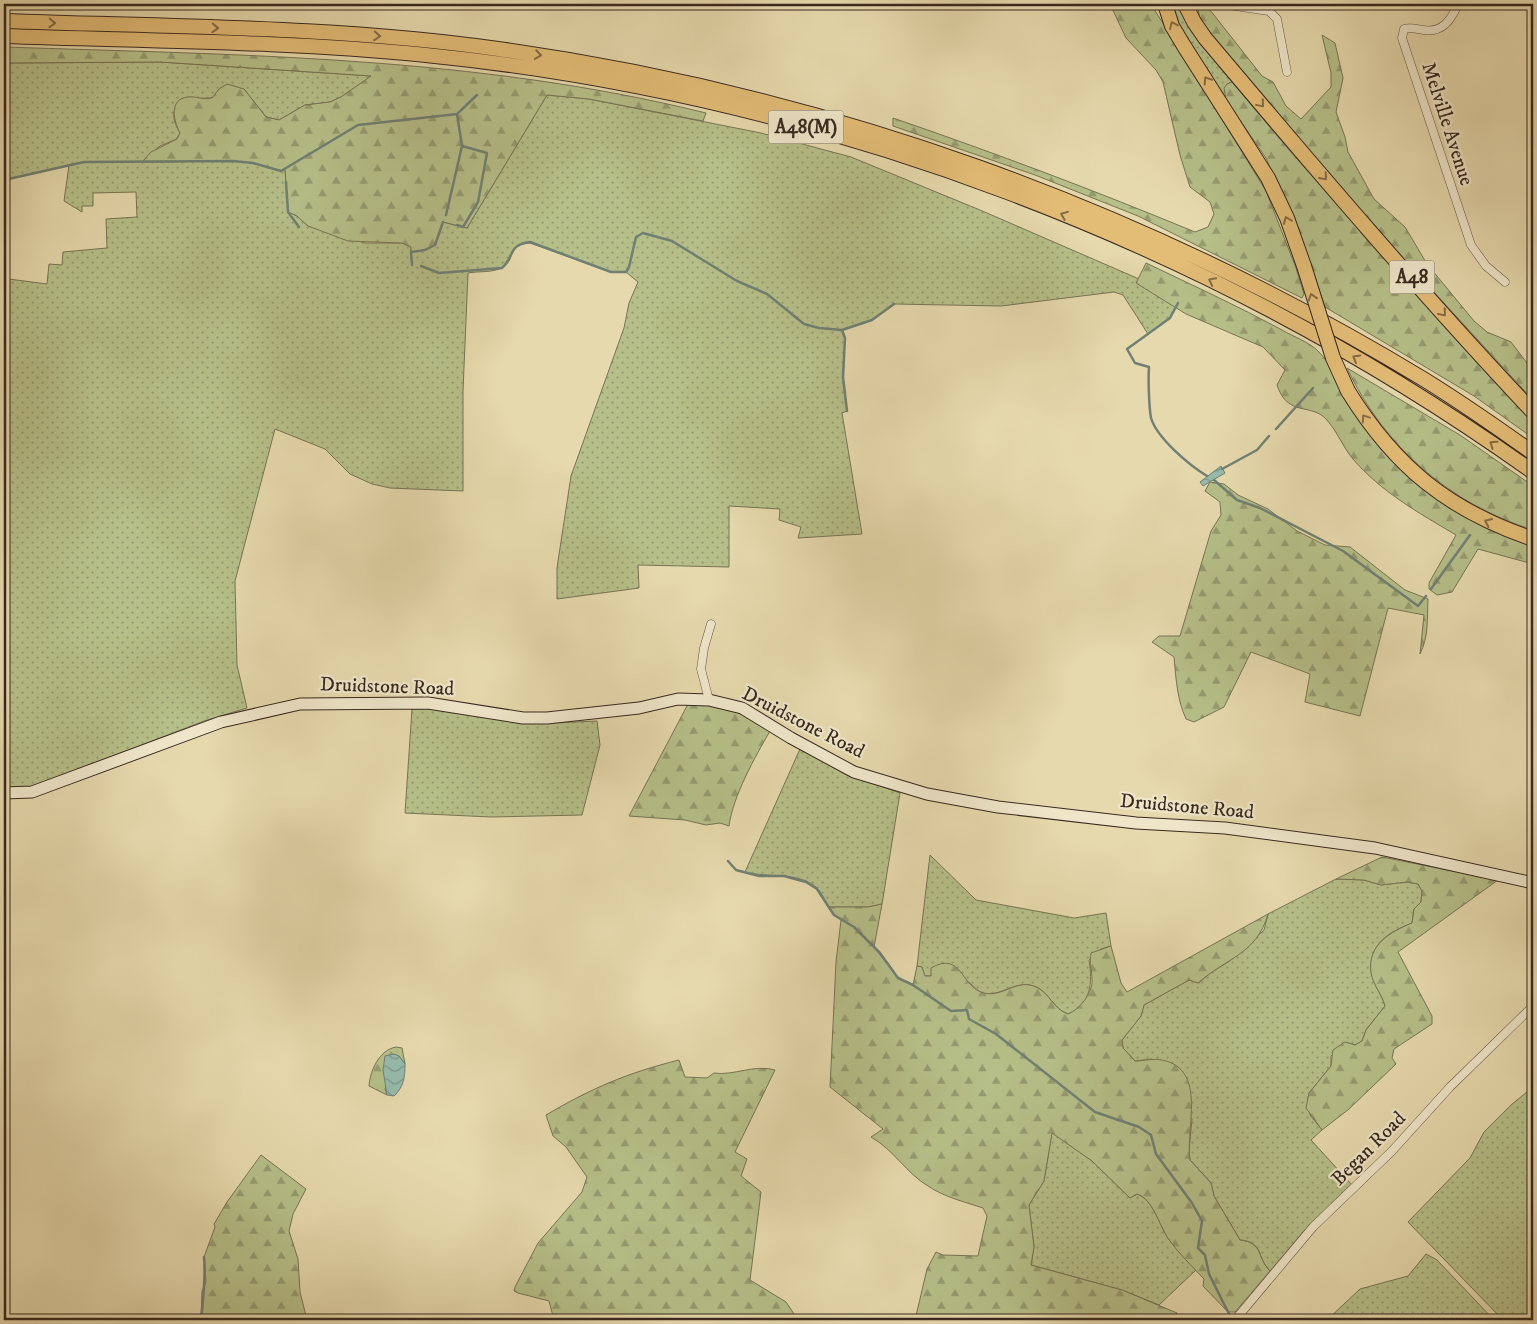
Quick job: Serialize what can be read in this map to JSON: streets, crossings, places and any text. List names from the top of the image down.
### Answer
{
  "streets": {
    "highway": ["A48(M)", "A48"],
    "street": ["Melville Avenue", "Druidstone Road", "Began Road"]
  }
}
